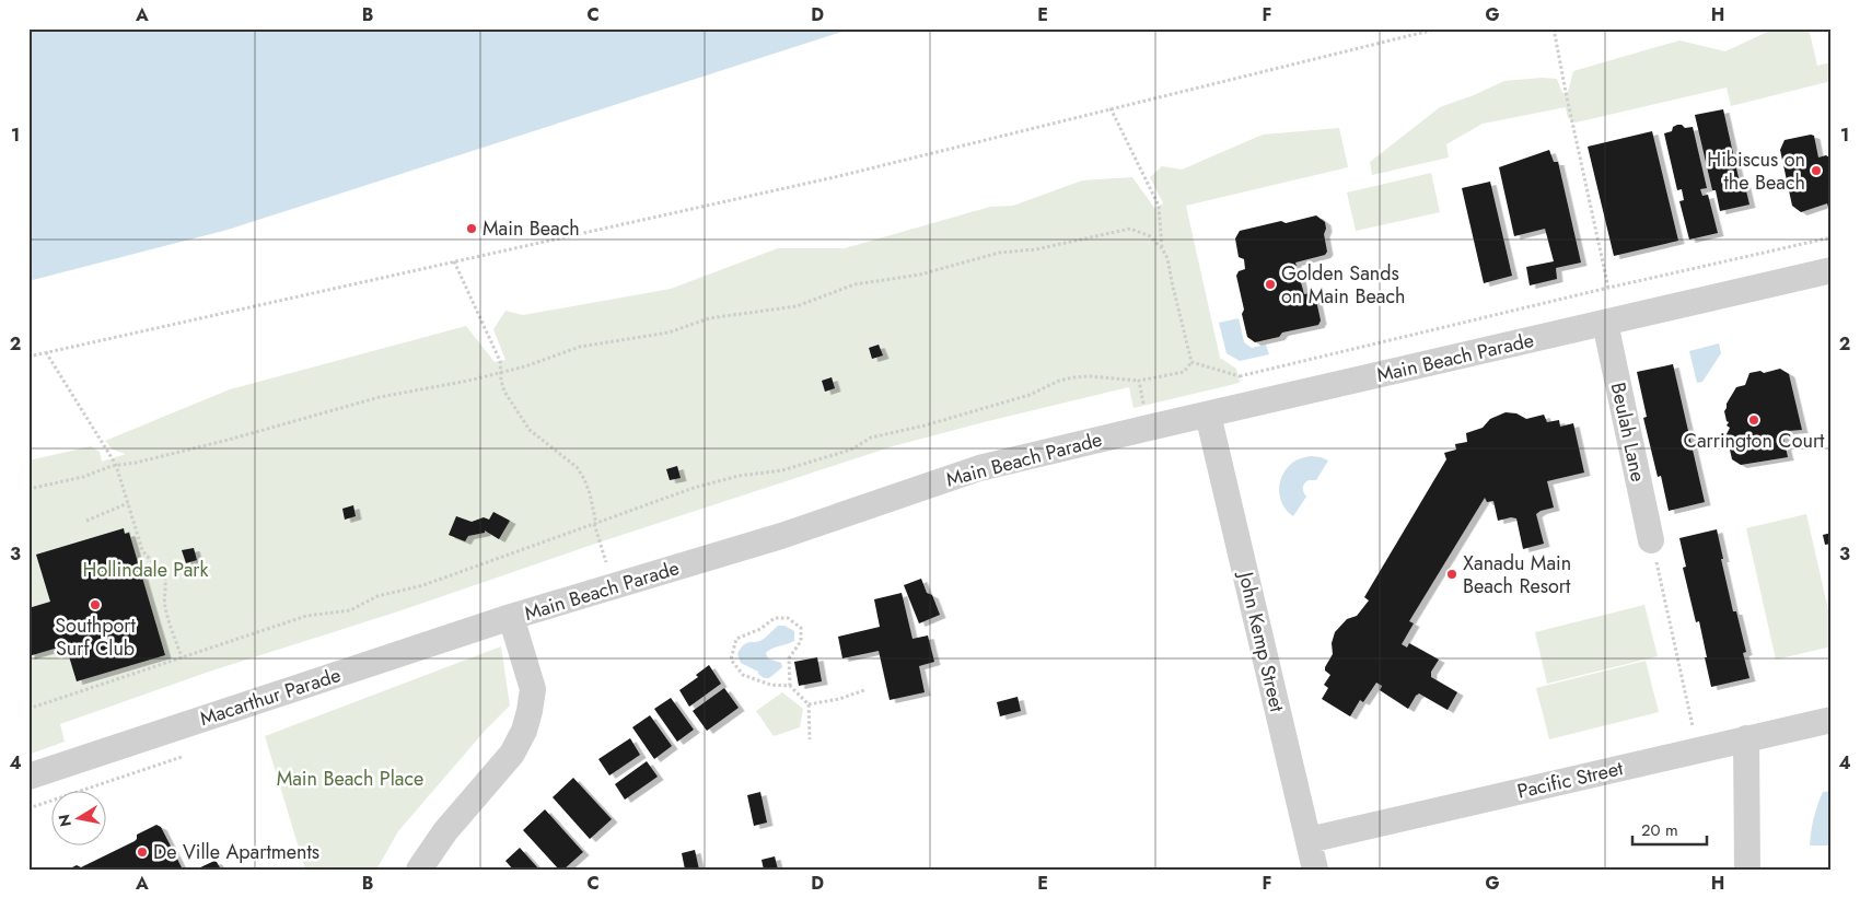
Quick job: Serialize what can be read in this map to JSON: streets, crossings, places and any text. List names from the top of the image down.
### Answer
{
  "streets": {
    "street": [
      "Main Beach Parade",
      "Beulah Lane",
      "John Kemp Street",
      "Macarthur Parade",
      "Pacific Street"
    ]
  },
  "crossings": [
    ["Main Beach Parade", "Beulah Lane"],
    ["Main Beach Parade", "John Kemp Street"],
    ["Main Beach Parade", "Macarthur Parade"],
    ["John Kemp Street", "Pacific Street"]
  ],
  "parks": ["Hollindale Park", "Main Beach Place"],
  "places": [
    "Hibiscus on the Beach",
    "Main Beach",
    "Golden Sands on Main Beach",
    "Carrington Court",
    "Xanadu Main Beach Resort",
    "Southport Surf Club",
    "De Ville Apartments"
  ],
  "scale_bar": "20 m",
  "north": "left",
  "grid": {
    "columns": [
      "A",
      "B",
      "C",
      "D",
      "E",
      "F",
      "G",
      "H"
    ],
    "rows": [
      "1",
      "2",
      "3",
      "4"
    ]
  }
}
